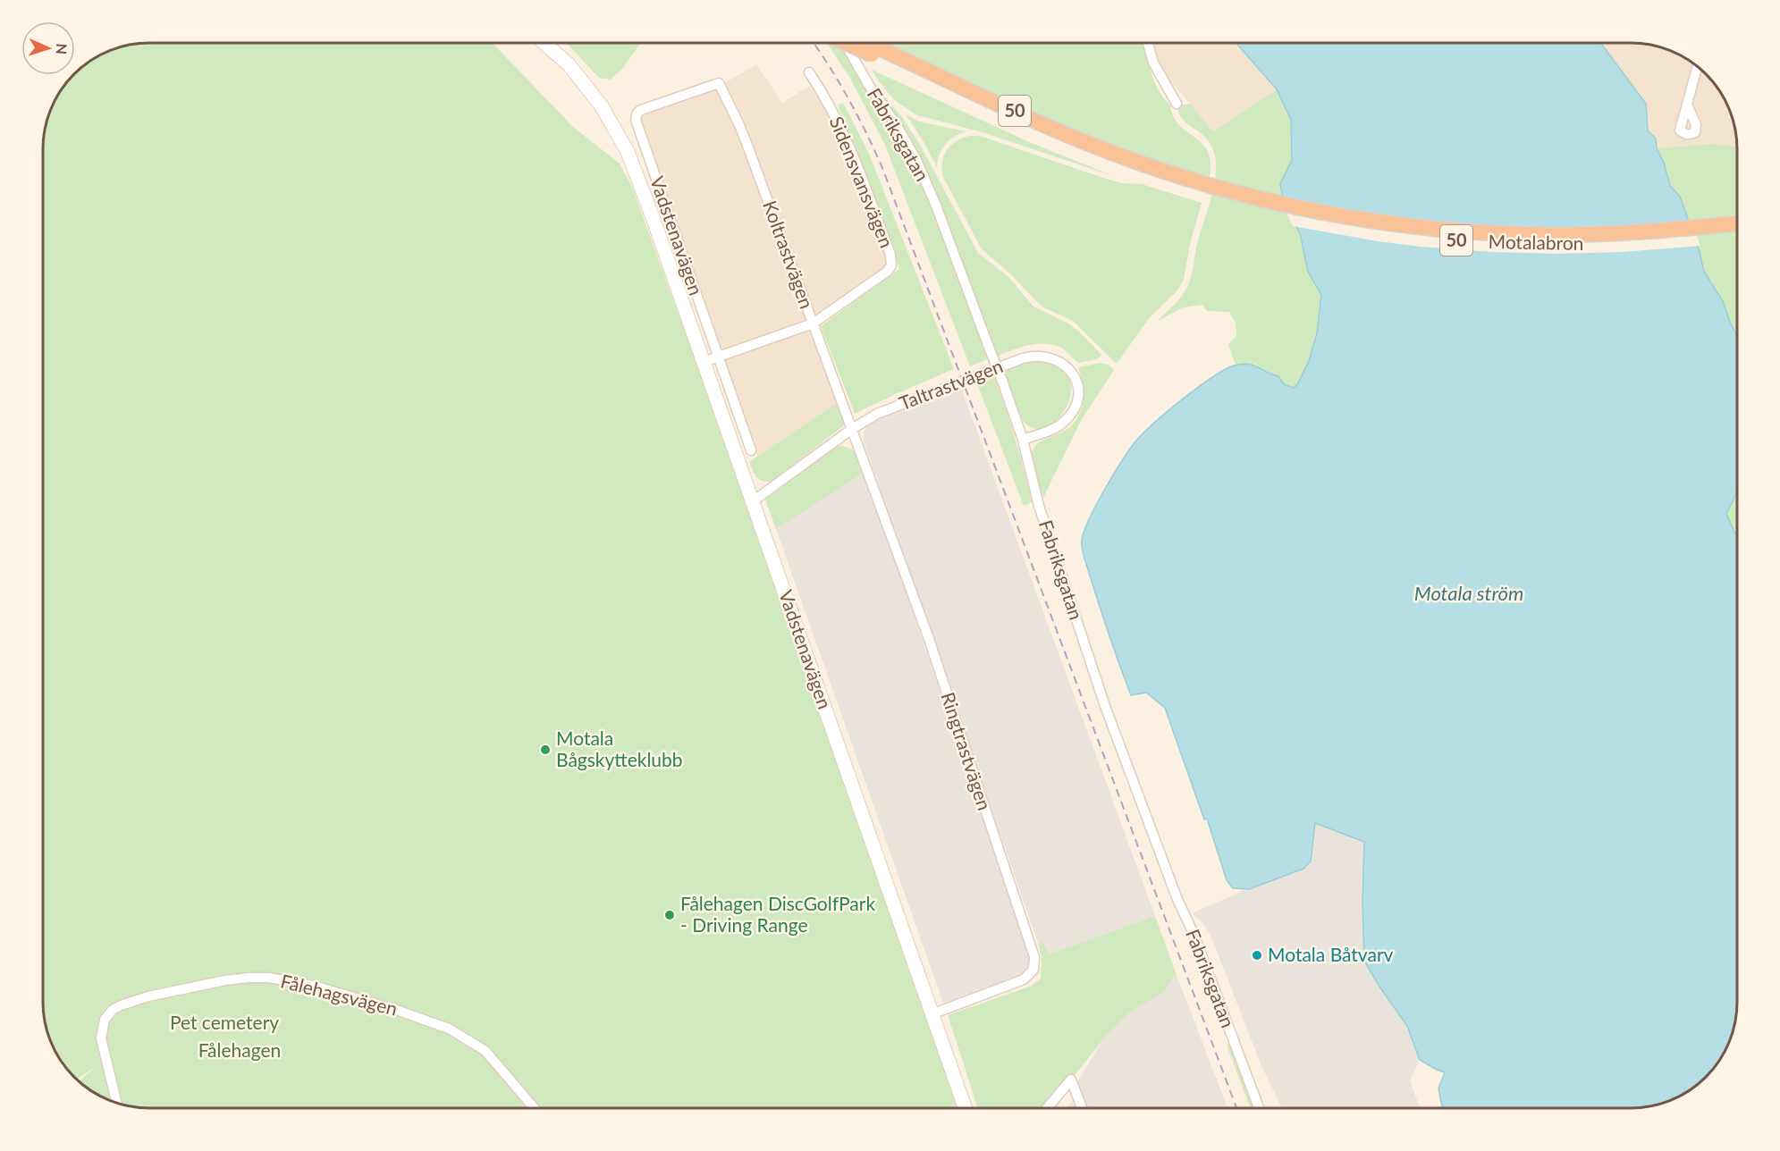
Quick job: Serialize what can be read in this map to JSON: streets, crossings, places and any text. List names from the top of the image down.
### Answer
{
  "streets": {
    "highway": ["50", "Motalabron"],
    "main road": ["Vadstenavägen"],
    "street": [
      "Fabriksgatan",
      "Sidensvansvägen",
      "Koltrastvägen",
      "Taltrastvägen",
      "Ringtrastvägen",
      "Fålehagsvägen"
    ]
  },
  "crossings": [
    ["50", "Motalabron"],
    ["Fabriksgatan", "Taltrastvägen"],
    ["Sidensvansvägen", "Vadstenavägen"],
    ["Sidensvansvägen", "Koltrastvägen"],
    ["Vadstenavägen", "Koltrastvägen"],
    ["Vadstenavägen", "Taltrastvägen"],
    ["Vadstenavägen", "Ringtrastvägen"],
    ["Koltrastvägen", "Taltrastvägen"],
    ["Koltrastvägen", "Ringtrastvägen"],
    ["Taltrastvägen", "Ringtrastvägen"]
  ],
  "water": ["Motala ström"],
  "parks": ["Pet cemetery", "Fålehagen"],
  "places": ["Motala Bågskytteklubb", "Fålehagen DiscGolfPark - Driving Range", "Motala Båtvarv"],
  "north": "right"
}
